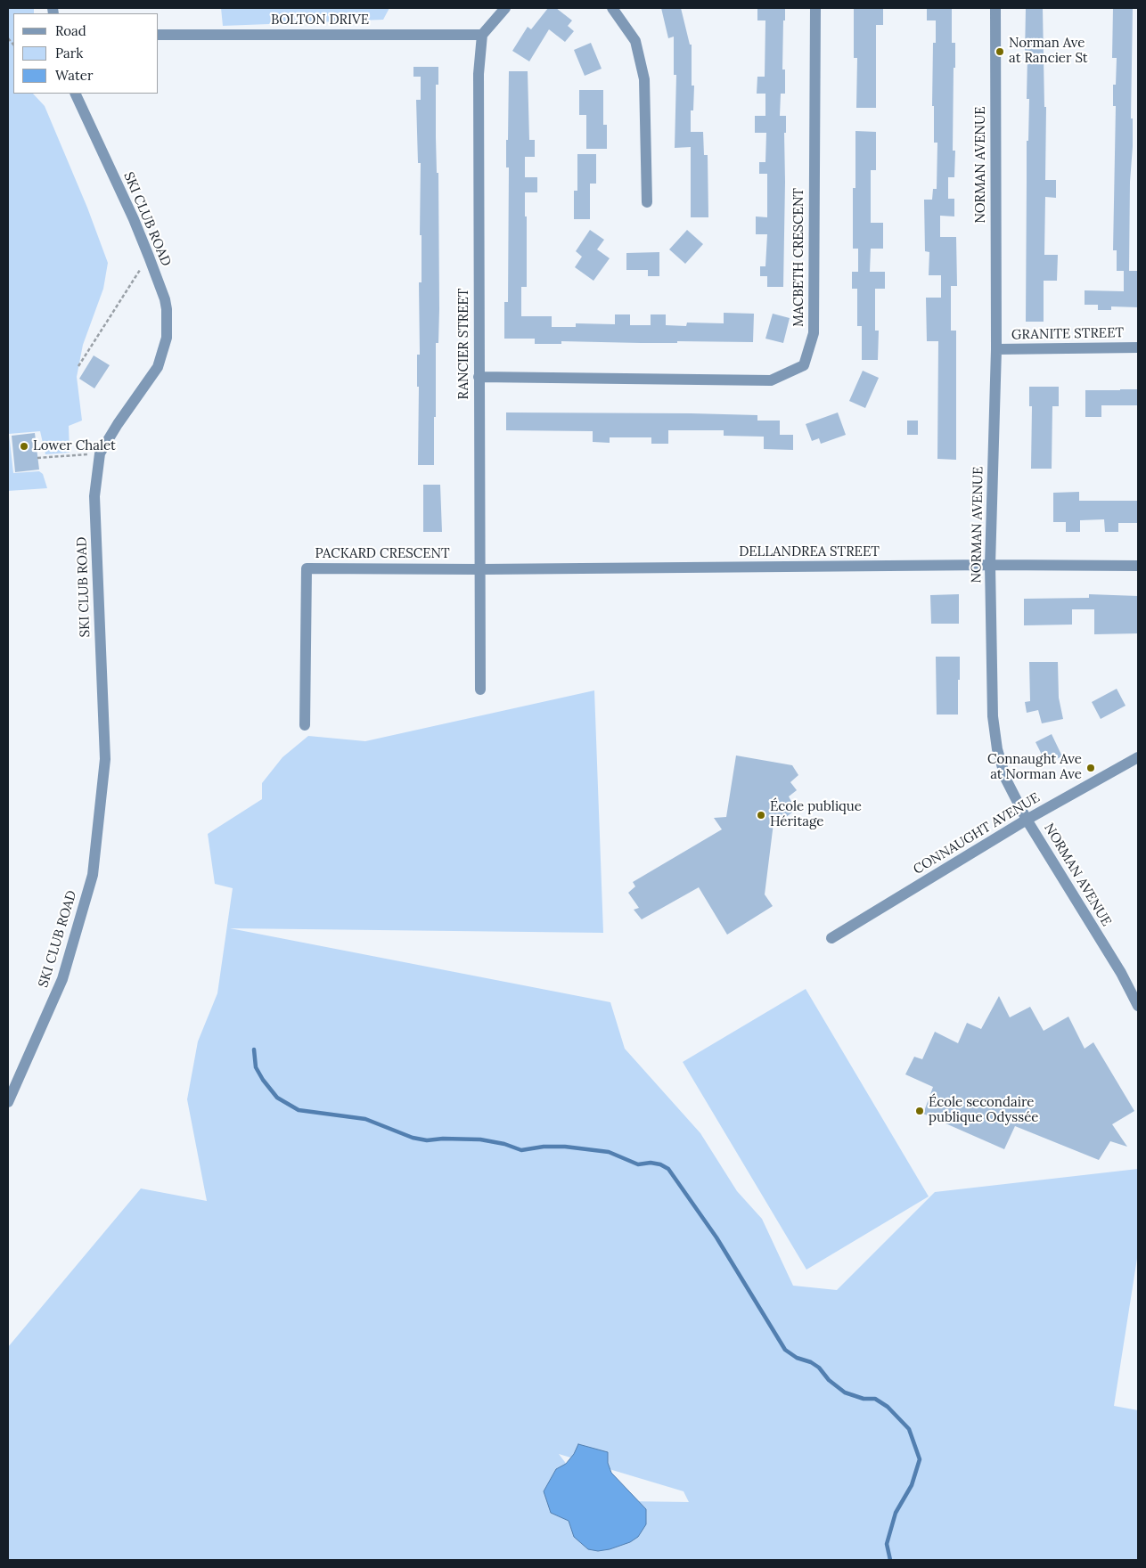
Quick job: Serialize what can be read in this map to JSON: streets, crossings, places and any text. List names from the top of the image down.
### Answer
{
  "streets": {
    "street": [
      "BOLTON DRIVE",
      "NORMAN AVENUE",
      "SKI CLUB ROAD",
      "MACBETH CRESCENT",
      "GRANITE STREET",
      "RANCIER STREET",
      "DELLANDREA STREET",
      "PACKARD CRESCENT",
      "CONNAUGHT AVENUE"
    ]
  },
  "crossings": [
    ["BOLTON DRIVE", "RANCIER STREET"],
    ["NORMAN AVENUE", "GRANITE STREET"],
    ["NORMAN AVENUE", "DELLANDREA STREET"],
    ["NORMAN AVENUE", "CONNAUGHT AVENUE"],
    ["MACBETH CRESCENT", "RANCIER STREET"],
    ["RANCIER STREET", "DELLANDREA STREET"],
    ["RANCIER STREET", "PACKARD CRESCENT"],
    ["DELLANDREA STREET", "PACKARD CRESCENT"]
  ],
  "places": [
    "Norman Ave at Rancier St",
    "Lower Chalet",
    "Connaught Ave at Norman Ave",
    "École publique Héritage",
    "École secondaire publique Odyssée"
  ],
  "legend": ["Road", "Park", "Water"]
}
